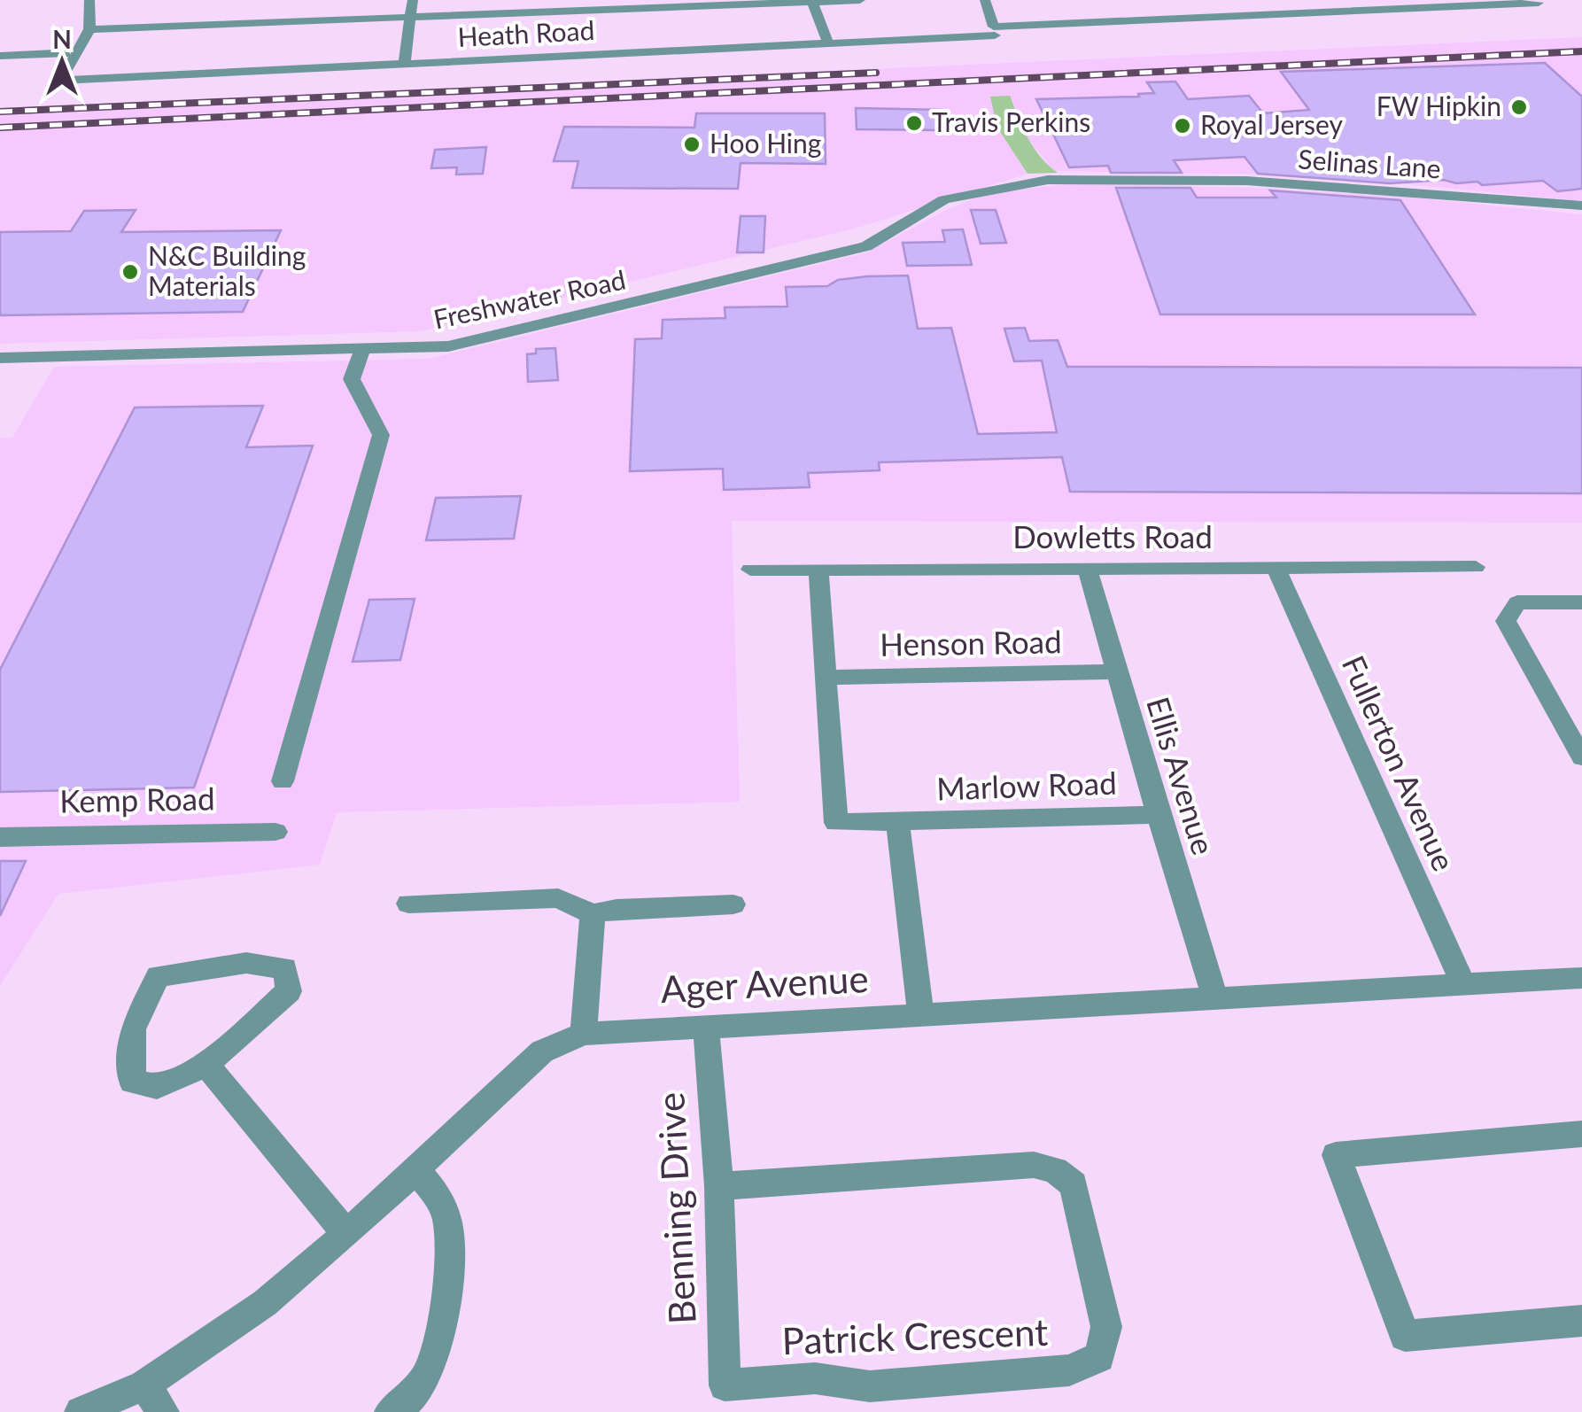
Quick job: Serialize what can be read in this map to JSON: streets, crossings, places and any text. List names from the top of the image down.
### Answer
{
  "streets": {
    "street": [
      "Heath Road",
      "Selinas Lane",
      "Freshwater Road",
      "Dowletts Road",
      "Henson Road",
      "Fullerton Avenue",
      "Ellis Avenue",
      "Marlow Road",
      "Kemp Road",
      "Ager Avenue",
      "Benning Drive",
      "Patrick Crescent"
    ]
  },
  "crossings": [
    ["Selinas Lane", "Freshwater Road"],
    ["Dowletts Road", "Fullerton Avenue"],
    ["Dowletts Road", "Ellis Avenue"],
    ["Henson Road", "Ellis Avenue"],
    ["Henson Road", "Marlow Road"],
    ["Fullerton Avenue", "Ager Avenue"],
    ["Ellis Avenue", "Marlow Road"],
    ["Ellis Avenue", "Ager Avenue"],
    ["Ager Avenue", "Benning Drive"],
    ["Benning Drive", "Patrick Crescent"]
  ],
  "places": [
    "FW Hipkin",
    "Travis Perkins",
    "Royal Jersey",
    "Hoo Hing",
    "N&C Building Materials"
  ],
  "north": "top"
}
